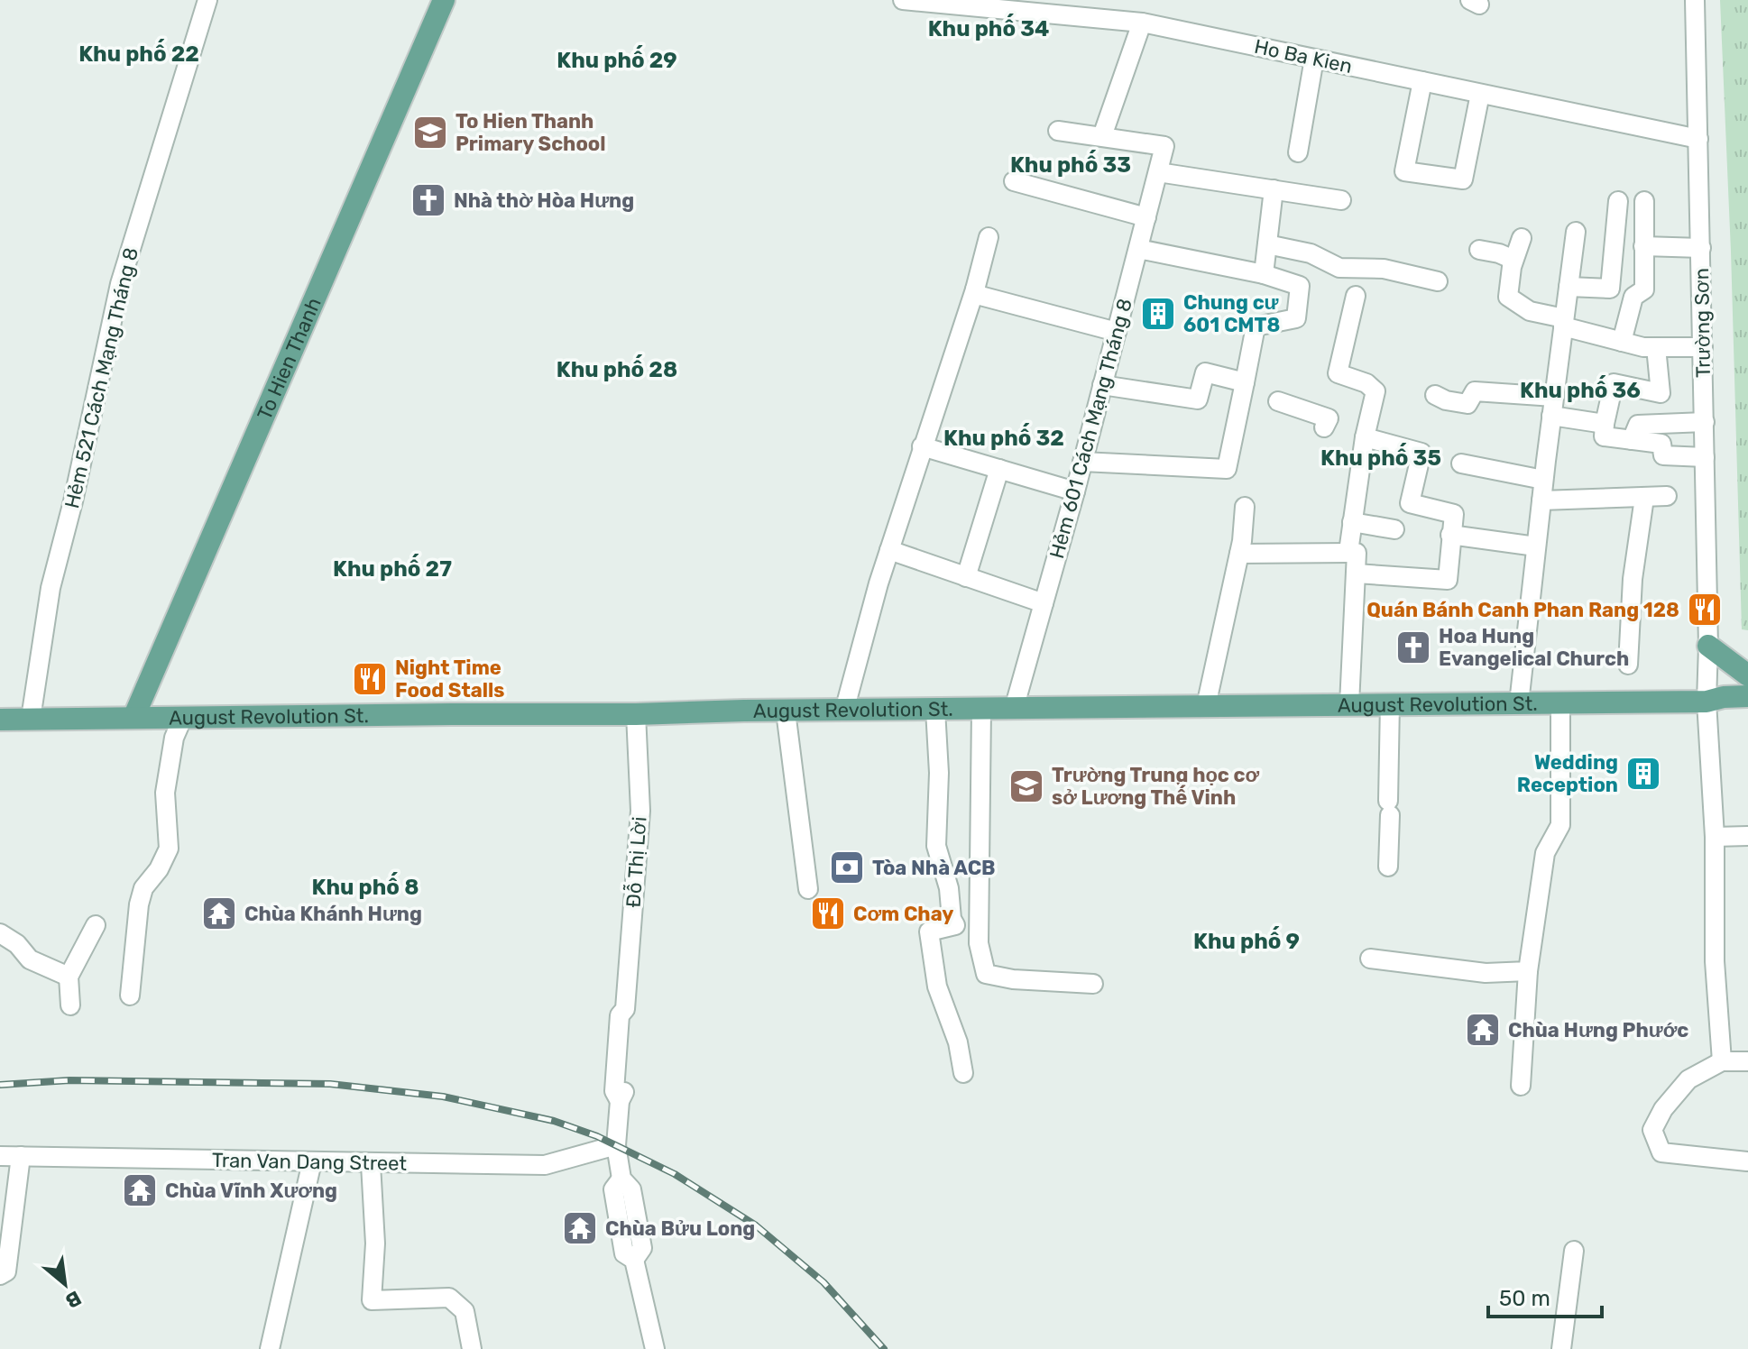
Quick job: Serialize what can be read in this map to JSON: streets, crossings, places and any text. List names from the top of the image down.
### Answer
{
  "streets": {
    "main road": ["To Hien Thanh", "August Revolution St."],
    "street": [
      "Ho Ba Kien",
      "Trường Sơn",
      "Hẻm 521 Cách Mạng Tháng 8",
      "Hẻm 601 Cách Mạng Tháng 8",
      "Đỗ Thị Lời",
      "Tran Van Dang Street"
    ]
  },
  "crossings": [
    ["Ho Ba Kien", "Trường Sơn"],
    ["Trường Sơn", "August Revolution St."],
    ["To Hien Thanh", "August Revolution St."],
    ["Hẻm 521 Cách Mạng Tháng 8", "August Revolution St."],
    ["Hẻm 601 Cách Mạng Tháng 8", "August Revolution St."],
    ["August Revolution St.", "Đỗ Thị Lời"],
    ["Đỗ Thị Lời", "Tran Van Dang Street"]
  ],
  "districts": [
    "Khu phố 34",
    "Khu phố 22",
    "Khu phố 29",
    "Khu phố 33",
    "Khu phố 28",
    "Khu phố 36",
    "Khu phố 32",
    "Khu phố 35",
    "Khu phố 27",
    "Khu phố 8",
    "Khu phố 9"
  ],
  "places": {
    "school or university": ["To Hien Thanh Primary School", "Trường Trung học cơ sở Lương Thế Vinh"],
    "church": ["Nhà thờ Hòa Hưng", "Hoa Hung Evangelical Church"],
    "building": ["Chung cư 601 CMT8", "Wedding Reception"],
    "restaurant": ["Quán Bánh Canh Phan Rang 128", "Night Time Food Stalls", "Cơm Chay"],
    "bank": ["Tòa Nhà ACB"],
    "temple": [
      "Chùa Khánh Hưng",
      "Chùa Hưng Phước",
      "Chùa Vĩnh Xương",
      "Chùa Bửu Long"
    ]
  },
  "scale_bar": "50 m",
  "north": "bottom right"
}
